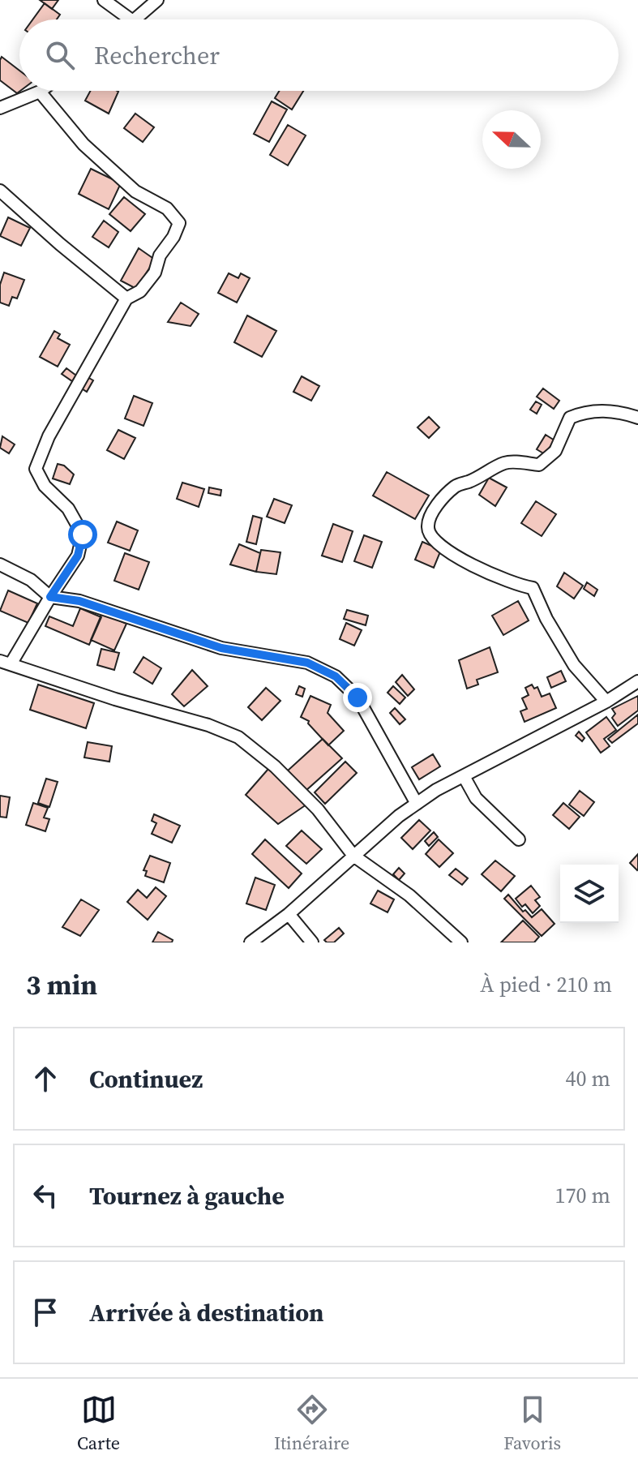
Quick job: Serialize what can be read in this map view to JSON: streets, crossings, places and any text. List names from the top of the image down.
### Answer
{
  "north": "left",
  "page": {
    "search": "Rechercher",
    "heading": ["3 min", "À pied · 210 m"],
    "list": [
      ["Continuez", "40 m"],
      ["Tournez à gauche", "170 m"],
      "Arrivée à destination"
    ],
    "nav": ["Carte", "Itinéraire", "Favoris"]
  }
}
